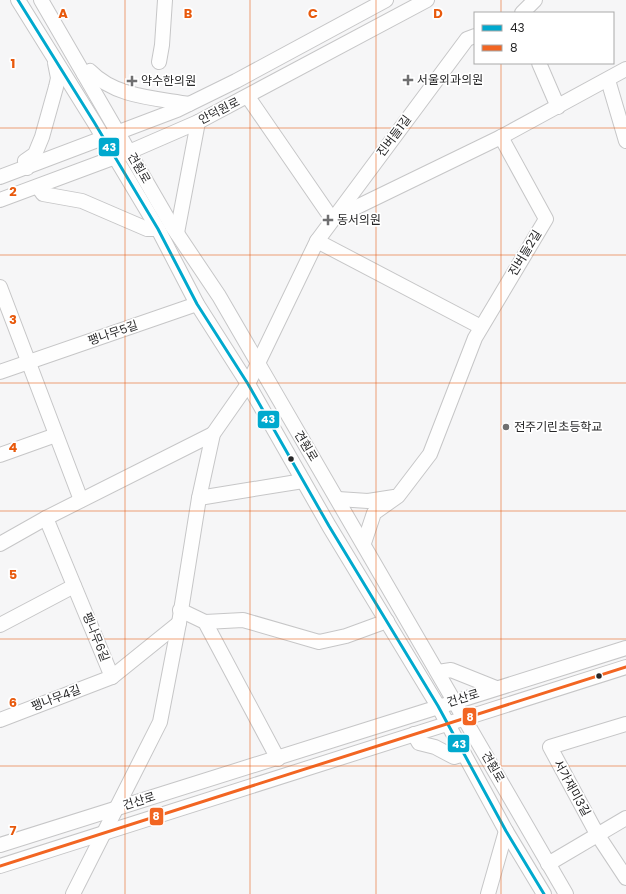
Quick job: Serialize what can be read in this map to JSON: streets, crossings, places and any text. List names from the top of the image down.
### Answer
{
  "streets": {
    "street": [
      "안덕원로",
      "진버들1길",
      "견훤로",
      "진버들2길",
      "팽나무5길",
      "팽나무6길",
      "팽나무4길",
      "건산로",
      "서가재미3길"
    ]
  },
  "crossings": [
    ["안덕원로", "견훤로"],
    ["진버들1길", "견훤로"],
    ["견훤로", "팽나무5길"],
    ["견훤로", "건산로"],
    ["팽나무6길", "팽나무4길"]
  ],
  "places": {
    "health": ["서울외과의원", "약수한의원", "동서의원"],
    "other": ["전주기린초등학교"]
  },
  "lines": ["transit line 43", "transit line 8"],
  "legend": ["43", "8"],
  "grid": {
    "columns": [
      "A",
      "B",
      "C",
      "D"
    ],
    "rows": [
      "1",
      "2",
      "3",
      "4",
      "5",
      "6",
      "7"
    ]
  }
}
